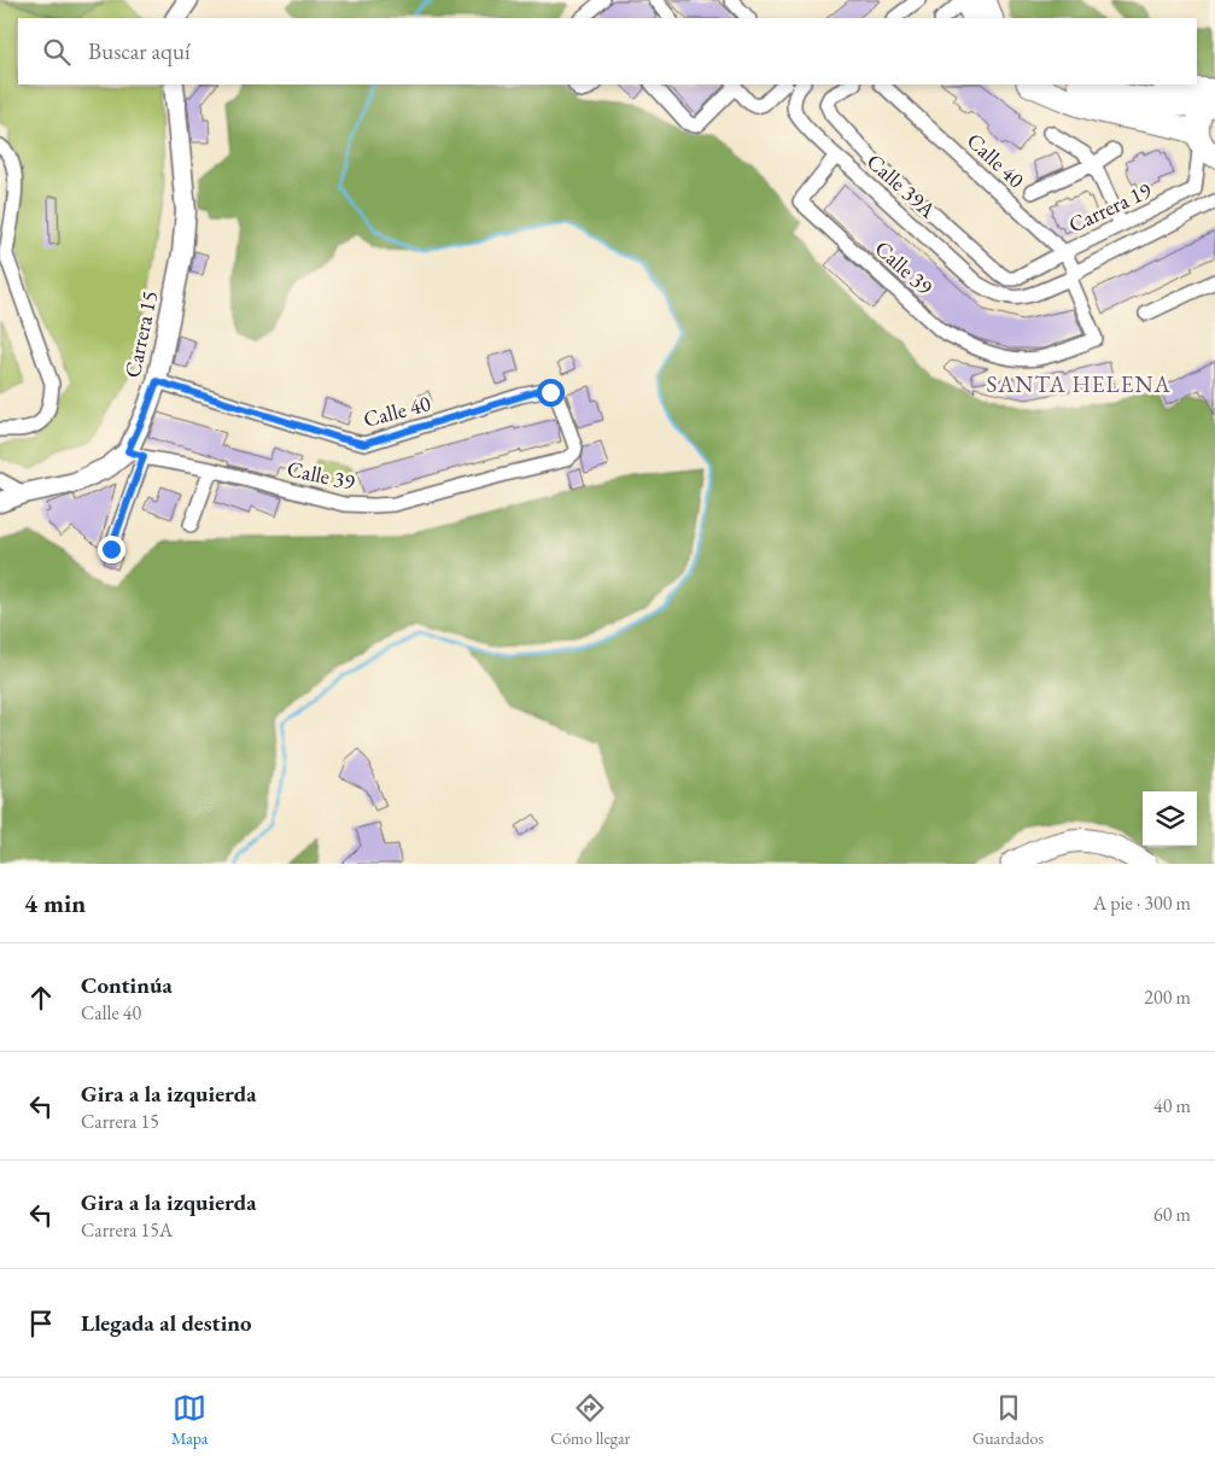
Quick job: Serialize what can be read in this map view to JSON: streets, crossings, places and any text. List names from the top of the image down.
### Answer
{
  "streets": {
    "main road": ["Carrera 15"],
    "street": [
      "Calle 40",
      "Calle 39A",
      "Carrera 19",
      "Calle 39"
    ]
  },
  "crossings": [
    ["Calle 40", "Carrera 19"],
    ["Calle 40", "Calle 39"],
    ["Calle 40", "Carrera 15"],
    ["Calle 39A", "Carrera 19"],
    ["Calle 39A", "Calle 39"],
    ["Calle 39", "Carrera 15"]
  ],
  "districts": ["SANTA HELENA"],
  "page": {
    "search": "Buscar aquí",
    "heading": ["4 min", "A pie · 300 m"],
    "list": [
      ["Continúa", "Calle 40", "200 m"],
      ["Gira a la izquierda", "Carrera 15", "40 m"],
      ["Gira a la izquierda", "Carrera 15A", "60 m"],
      "Llegada al destino"
    ],
    "nav": ["Mapa", "Cómo llegar", "Guardados"]
  }
}
